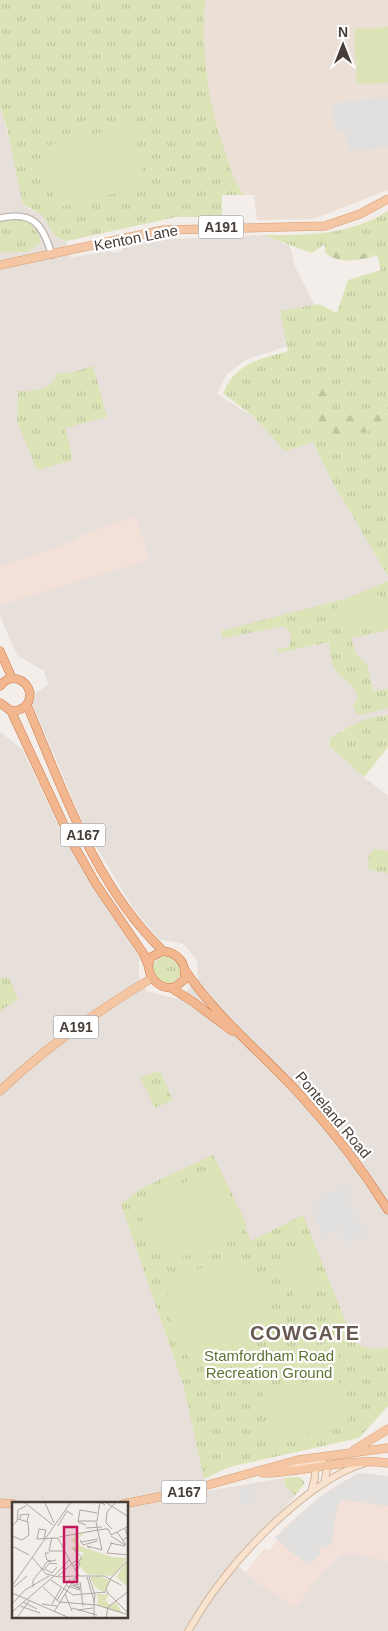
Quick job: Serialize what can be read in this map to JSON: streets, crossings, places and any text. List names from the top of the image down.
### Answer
{
  "streets": {
    "highway": ["A167", "Ponteland Road"],
    "main road": ["A191", "Kenton Lane"]
  },
  "crossings": [
    ["A191", "A167"],
    ["A191", "Ponteland Road"],
    ["A167", "Ponteland Road"]
  ],
  "districts": ["COWGATE"],
  "parks": ["Stamfordham Road Recreation Ground"],
  "north": "top"
}
